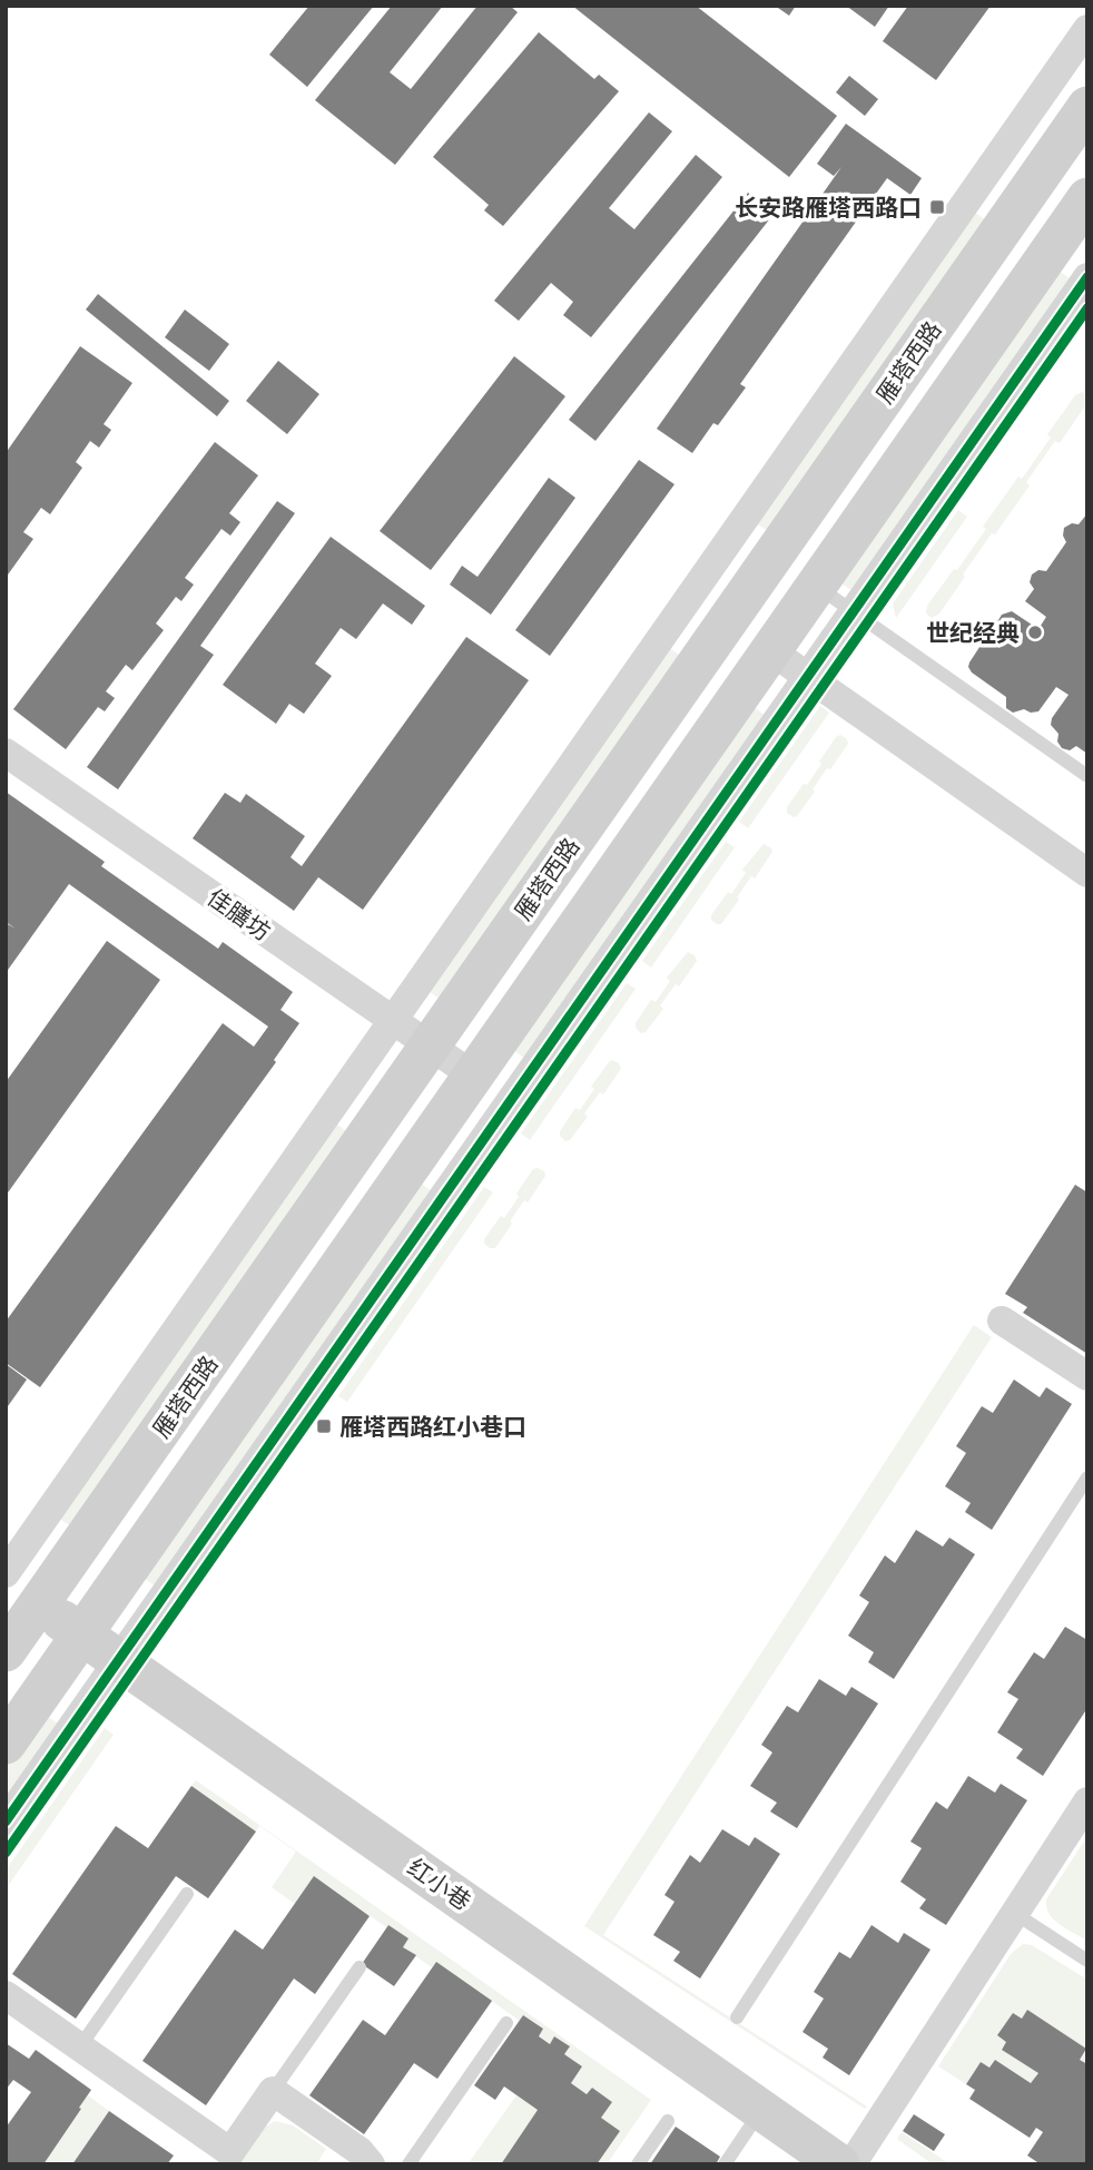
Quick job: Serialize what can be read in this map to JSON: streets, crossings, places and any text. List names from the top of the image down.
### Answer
{
  "streets": {
    "main road": ["雁塔西路", "红小巷"],
    "street": ["佳膳坊"]
  },
  "crossings": [
    ["雁塔西路", "佳膳坊"],
    ["雁塔西路", "红小巷"]
  ],
  "places": {
    "transit": ["长安路雁塔西路口", "雁塔西路红小巷口"],
    "other": ["世纪经典"]
  }
}
